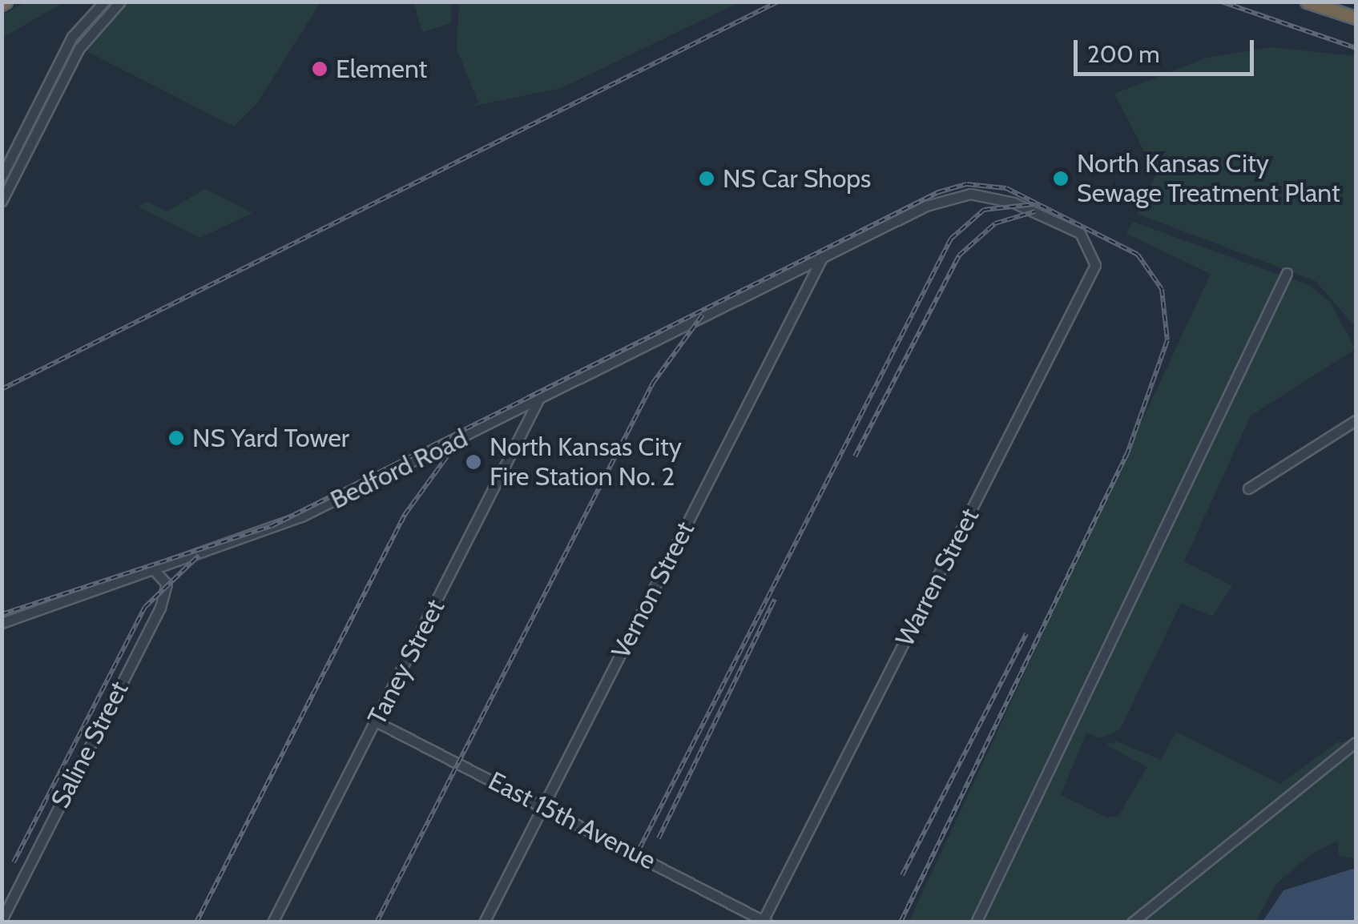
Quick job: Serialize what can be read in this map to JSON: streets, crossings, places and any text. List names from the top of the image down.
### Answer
{
  "streets": {
    "street": [
      "Bedford Road",
      "Warren Street",
      "Vernon Street",
      "Taney Street",
      "Saline Street",
      "East 15th Avenue"
    ]
  },
  "crossings": [
    ["Bedford Road", "Warren Street"],
    ["Bedford Road", "Vernon Street"],
    ["Bedford Road", "Taney Street"],
    ["Bedford Road", "Saline Street"],
    ["Warren Street", "East 15th Avenue"],
    ["Vernon Street", "East 15th Avenue"],
    ["Taney Street", "East 15th Avenue"]
  ],
  "places": [
    "Element",
    "NS Car Shops",
    "North Kansas City Sewage Treatment Plant",
    "NS Yard Tower",
    "North Kansas City Fire Station No. 2"
  ],
  "scale_bar": "200 m"
}
